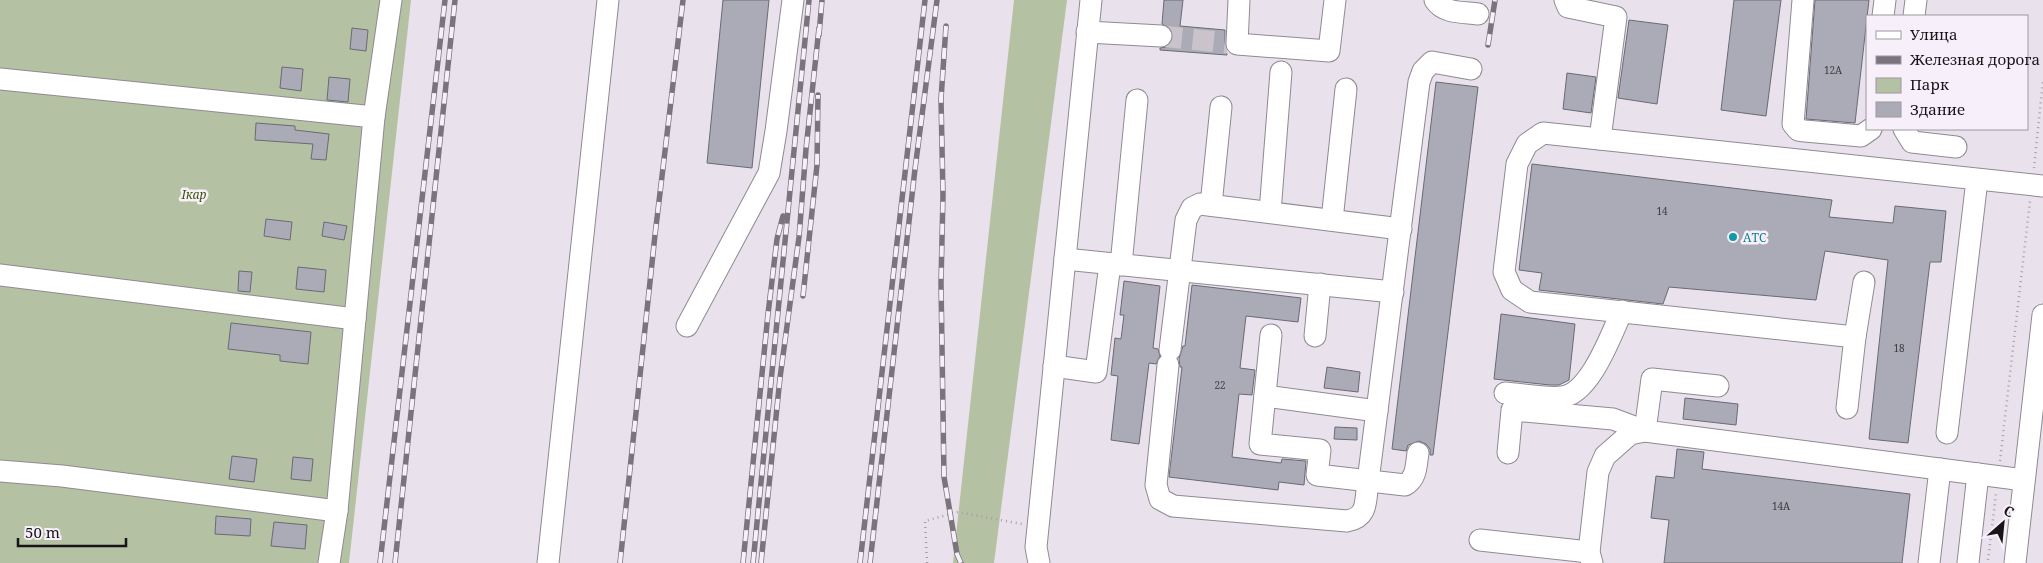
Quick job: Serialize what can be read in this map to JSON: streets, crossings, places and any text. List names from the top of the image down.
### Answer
{
  "parks": ["Ікар"],
  "places": ["АТС"],
  "house_numbers": [
    "12А",
    "14",
    "18",
    "22",
    "14А"
  ],
  "legend": [
    "Улица",
    "Железная дорога",
    "Парк",
    "Здание"
  ],
  "scale_bar": "50 m",
  "north": "top right"
}
